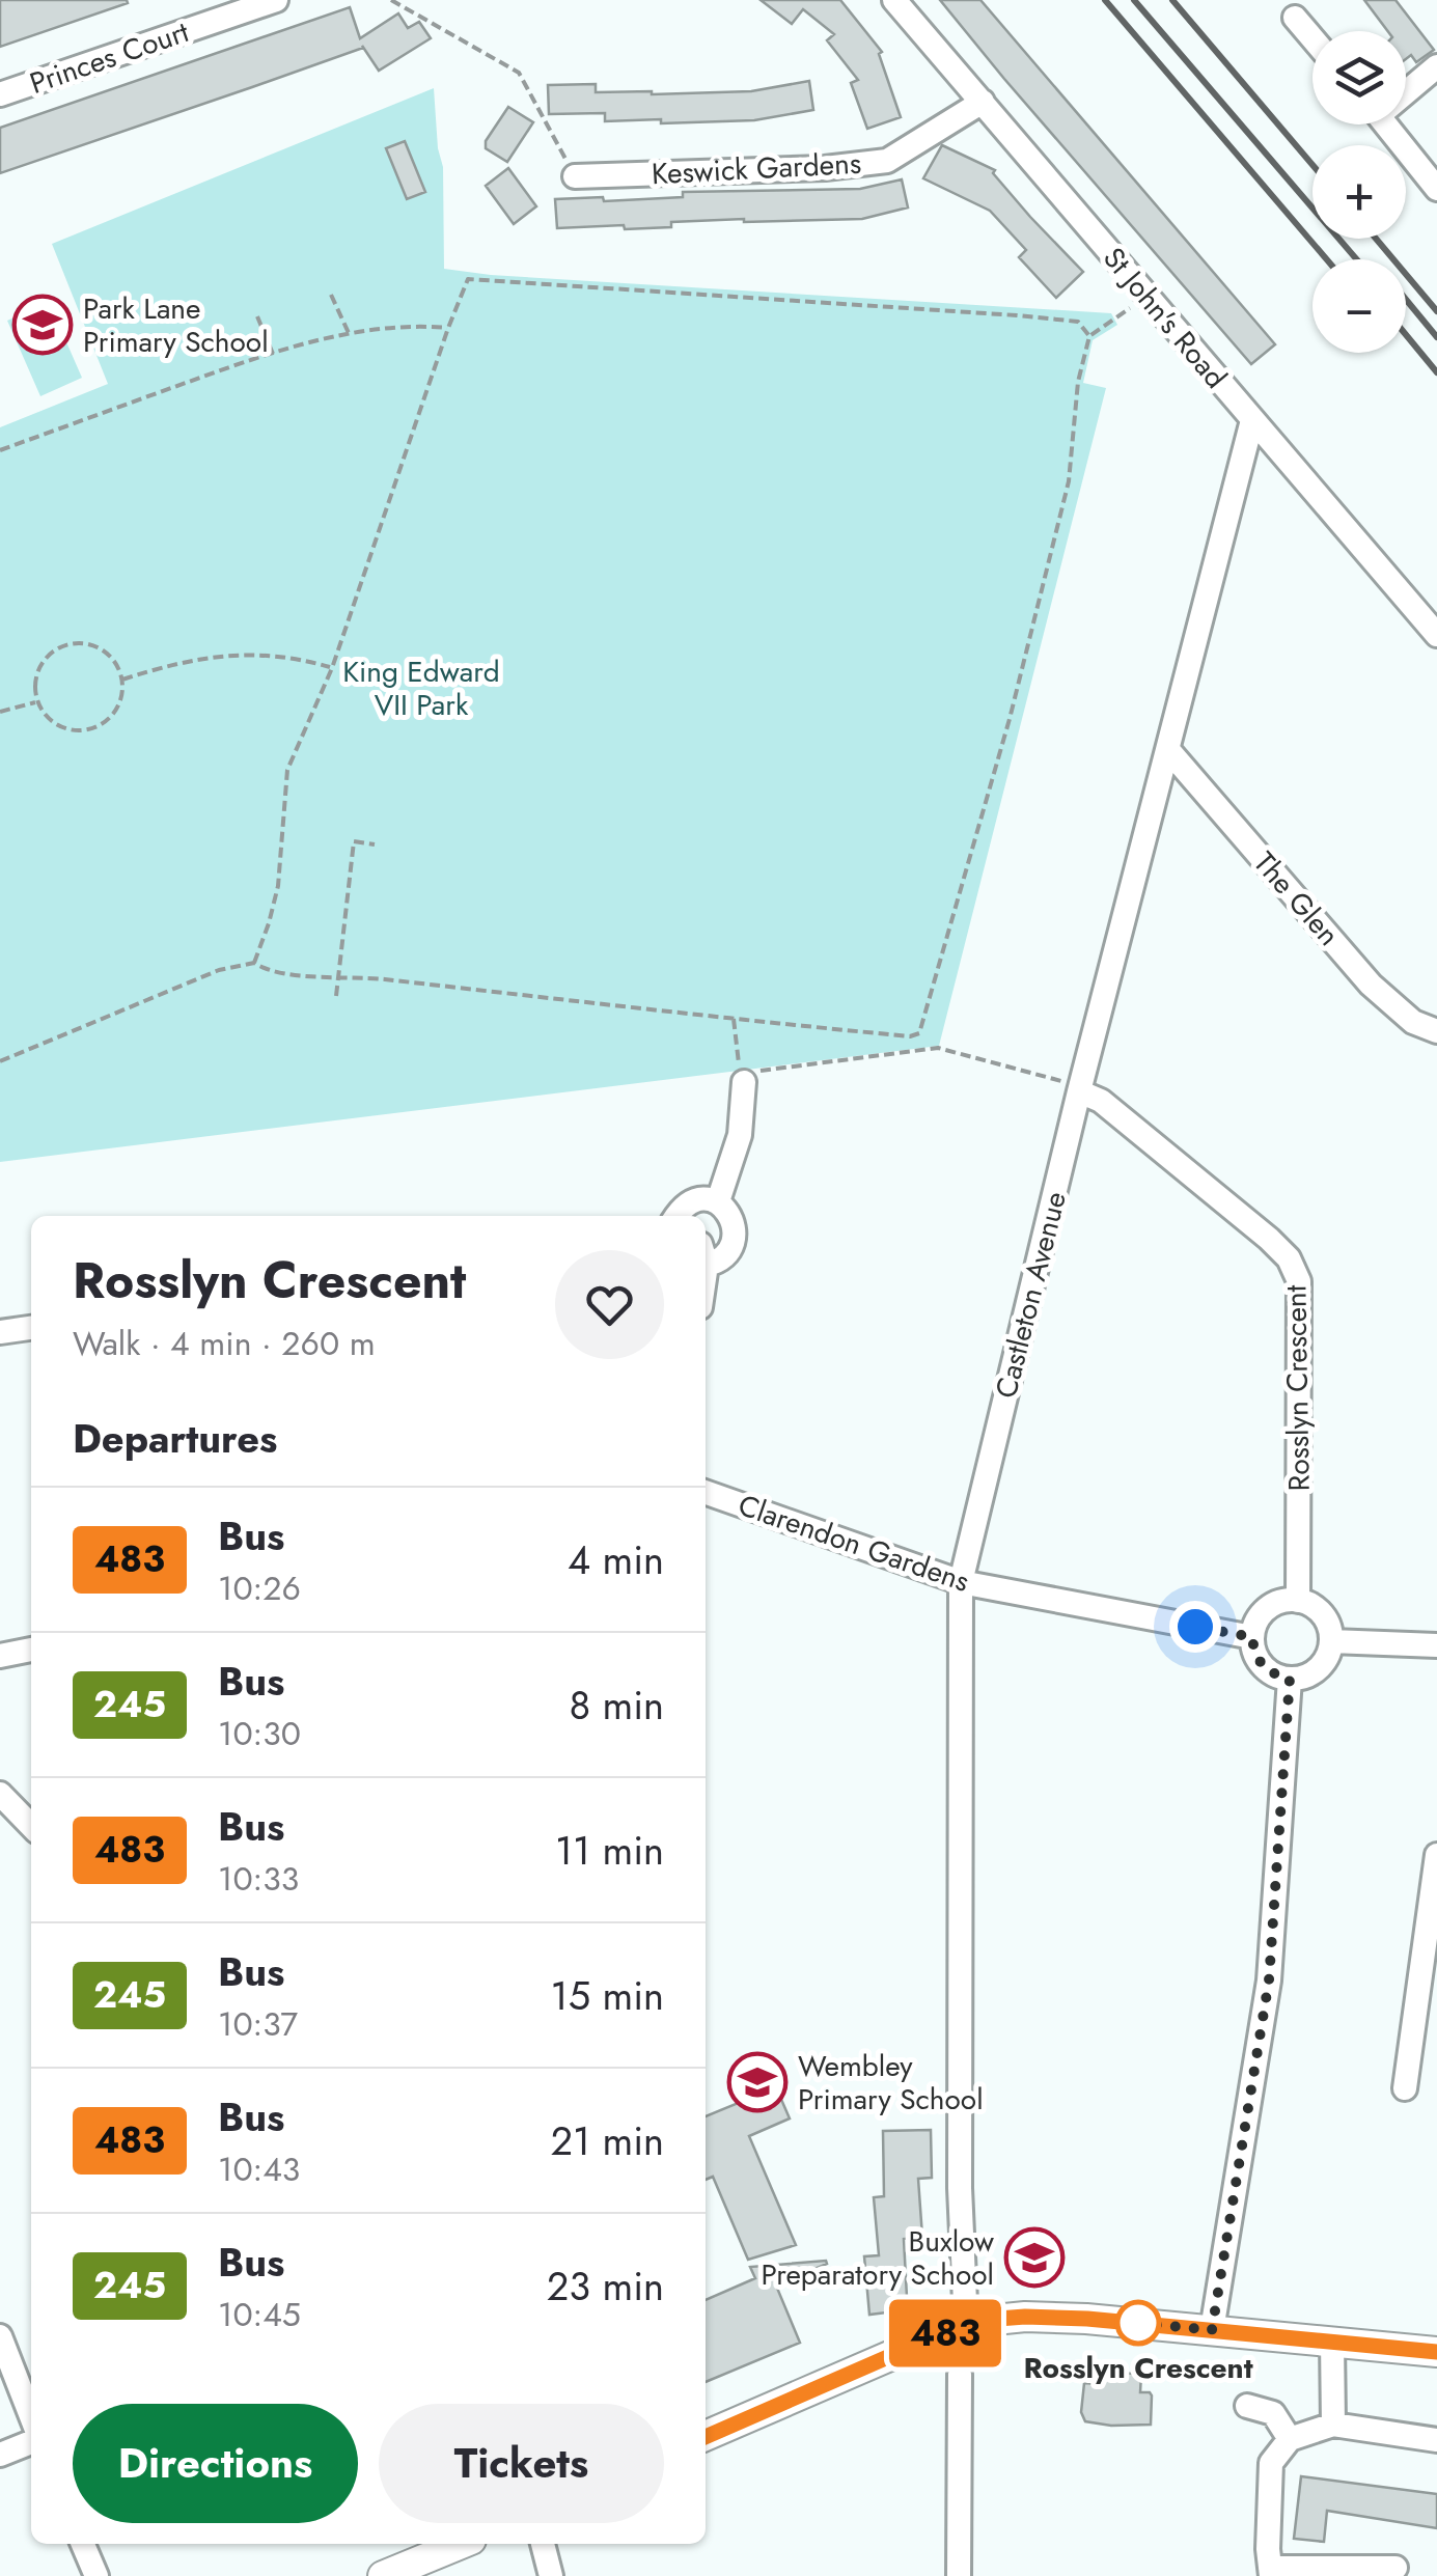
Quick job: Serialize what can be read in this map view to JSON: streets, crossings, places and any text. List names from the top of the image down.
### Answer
{
  "streets": {
    "street": [
      "Princes Court",
      "Keswick Gardens",
      "St John's Road",
      "The Glen",
      "Castleton Avenue",
      "Rosslyn Crescent",
      "Clarendon Gardens"
    ]
  },
  "crossings": [
    ["Keswick Gardens", "St John's Road"],
    ["St John's Road", "Castleton Avenue"],
    ["The Glen", "Castleton Avenue"],
    ["Castleton Avenue", "Rosslyn Crescent"],
    ["Castleton Avenue", "Clarendon Gardens"],
    ["Rosslyn Crescent", "Clarendon Gardens"]
  ],
  "parks": ["King Edward VII Park"],
  "places": {
    "school or university": ["Park Lane Primary School", "Wembley Primary School", "Buxlow Preparatory School"],
    "other": ["Rosslyn Crescent"]
  },
  "lines": ["bus line 483"],
  "page": {
    "on_map": "483",
    "map_buttons": ["+", "−"],
    "heading": [
      ["Rosslyn Crescent", "Walk · 4 min · 260 m"],
      "Departures"
    ],
    "list": [
      {
        "mark": "483",
        "name": "Bus",
        "note": "10:26",
        "value": "4 min"
      },
      {
        "mark": "245",
        "name": "Bus",
        "note": "10:30",
        "value": "8 min"
      },
      {
        "mark": "483",
        "name": "Bus",
        "note": "10:33",
        "value": "11 min"
      },
      {
        "mark": "245",
        "name": "Bus",
        "note": "10:37",
        "value": "15 min"
      },
      {
        "mark": "483",
        "name": "Bus",
        "note": "10:43",
        "value": "21 min"
      },
      {
        "mark": "245",
        "name": "Bus",
        "note": "10:45",
        "value": "23 min"
      }
    ],
    "buttons": ["Directions", "Tickets"]
  }
}
